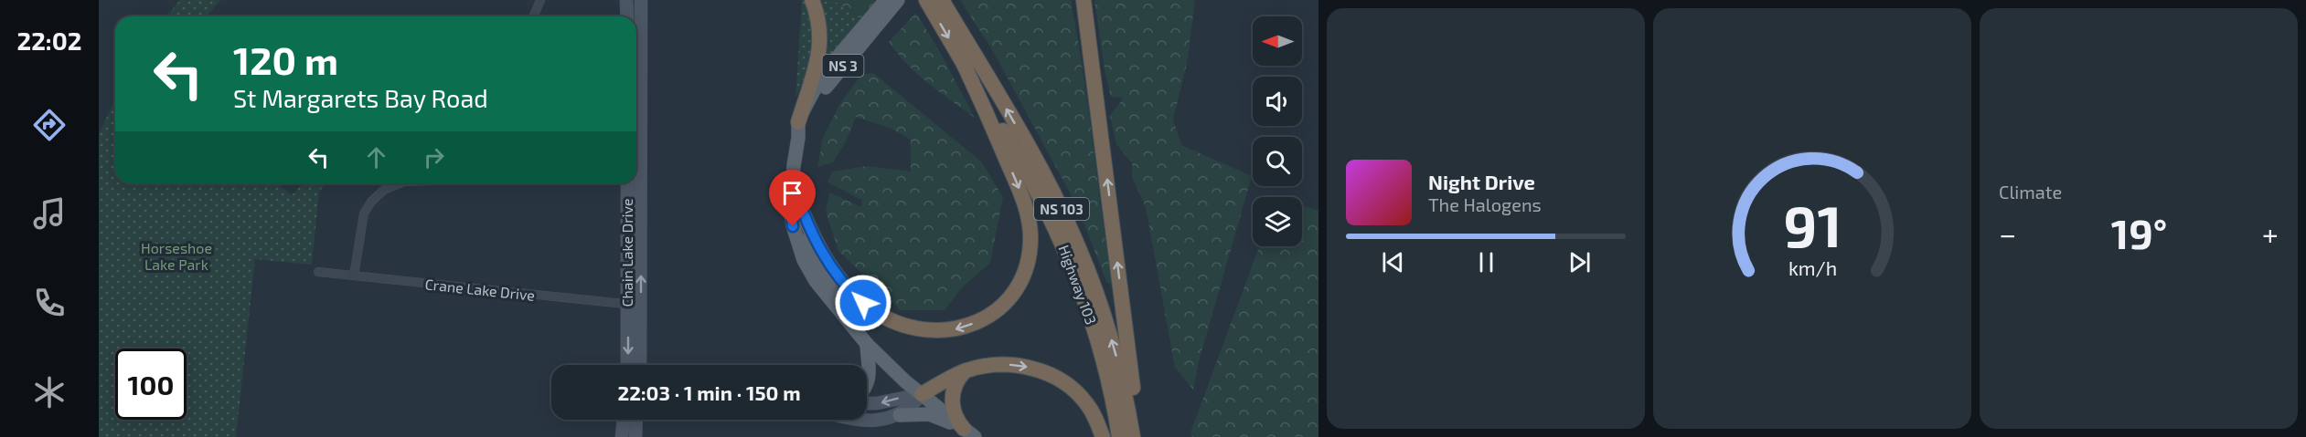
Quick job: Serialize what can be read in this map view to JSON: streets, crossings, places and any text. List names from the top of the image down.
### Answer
{
  "streets": {
    "highway": ["NS 103", "Highway 103"],
    "main road": ["NS 3"],
    "street": ["Chain Lake Drive", "Crane Lake Drive"]
  },
  "crossings": [
    ["Chain Lake Drive", "Crane Lake Drive"]
  ],
  "parks": ["Horseshoe Lake Park"],
  "north": "left",
  "page": {
    "tabs": "22:02",
    "tile": "Climate",
    "turn": ["120 m", "St Margarets Bay Road"],
    "song": ["Night Drive", "The Halogens"],
    "heat": ["−", "19°", "+"],
    "limit": "100",
    "trip": "22:03 · 1 min · 150 m",
    "gauge": ["91", "km/h"]
  }
}
